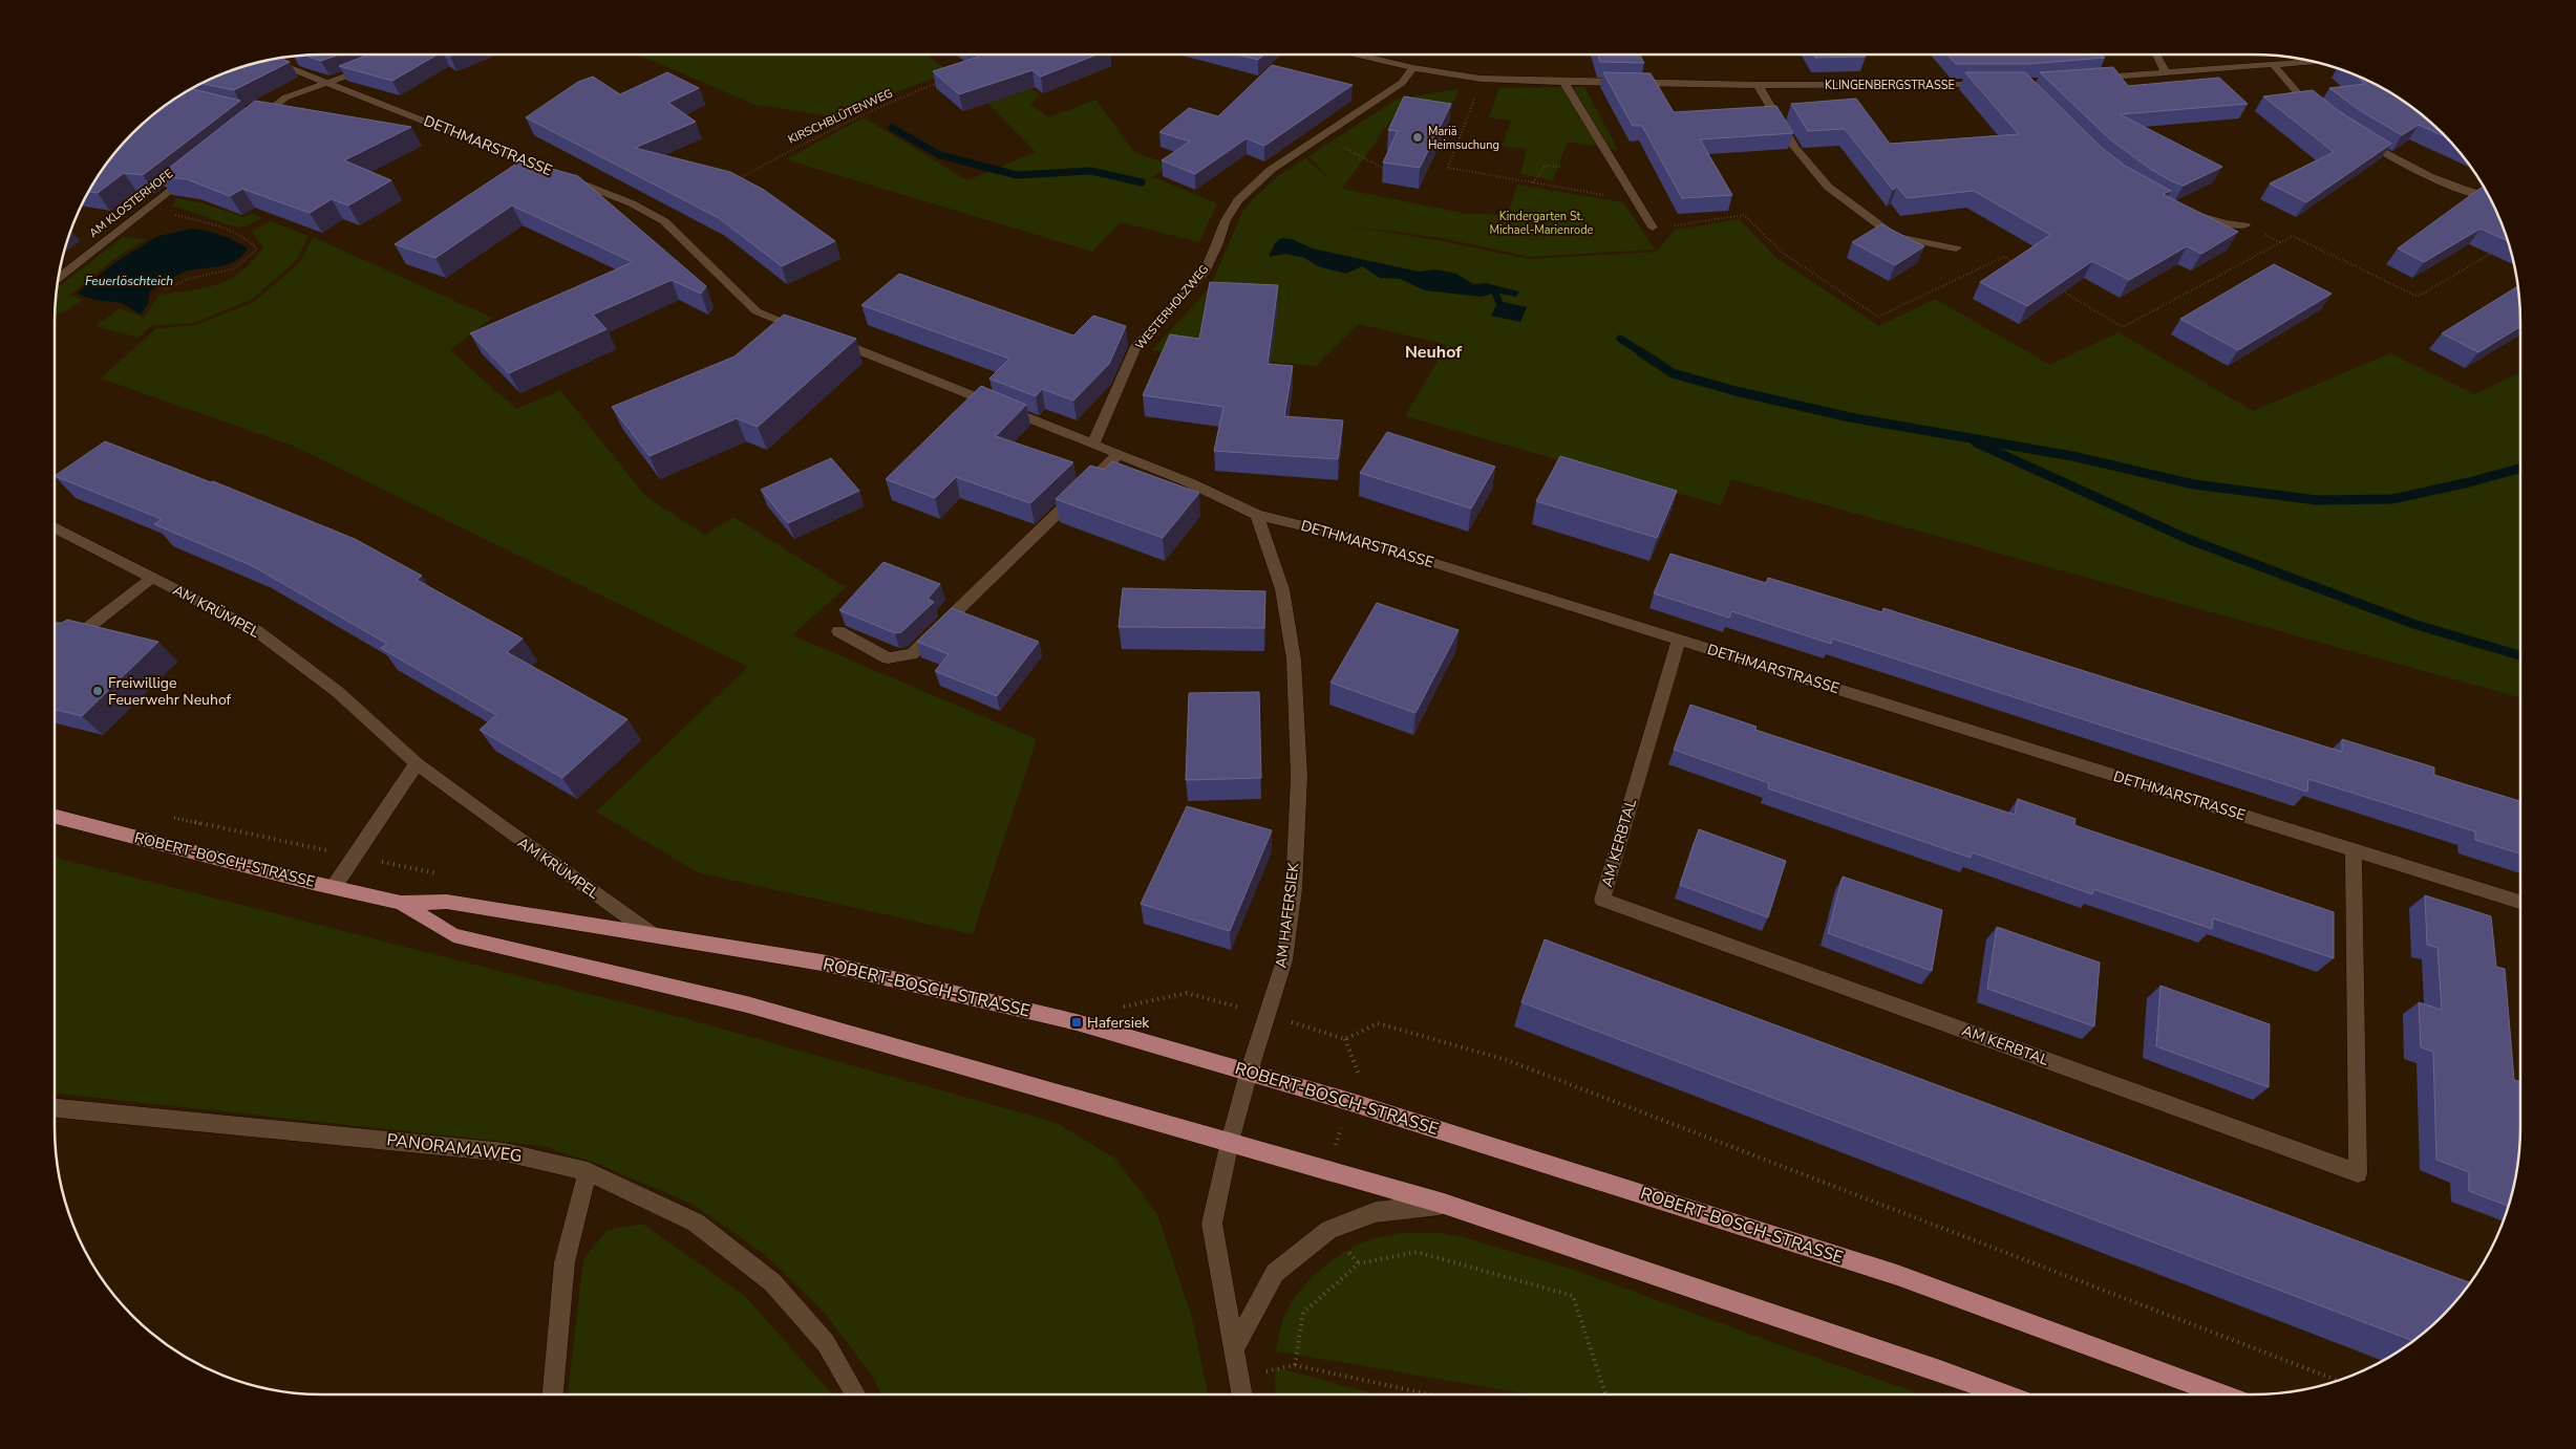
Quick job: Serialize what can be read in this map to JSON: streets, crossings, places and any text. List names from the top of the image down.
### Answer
{
  "streets": {
    "main road": ["ROBERT-BOSCH-STRASSE"],
    "street": [
      "KLINGENBERGSTRASSE",
      "DETHMARSTRASSE",
      "AM KLOSTERHOFE",
      "WESTERHOLZWEG",
      "AM KRÜMPEL",
      "AM KERBTAL",
      "AM HAFERSIEK",
      "PANORAMAWEG"
    ],
    "path": ["KIRSCHBLÜTENWEG"]
  },
  "crossings": [
    ["KLINGENBERGSTRASSE", "WESTERHOLZWEG"],
    ["DETHMARSTRASSE", "WESTERHOLZWEG"],
    ["DETHMARSTRASSE", "AM KERBTAL"],
    ["DETHMARSTRASSE", "AM HAFERSIEK"],
    ["AM KRÜMPEL", "ROBERT-BOSCH-STRASSE"],
    ["ROBERT-BOSCH-STRASSE", "AM HAFERSIEK"]
  ],
  "districts": ["Neuhof"],
  "water": ["Feuerlöschteich"],
  "parks": ["Kindergarten St. Michael-Marienrode"],
  "places": {
    "other": ["Mariä Heimsuchung", "Freiwillige Feuerwehr Neuhof"],
    "transit": ["Hafersiek"]
  }
}
